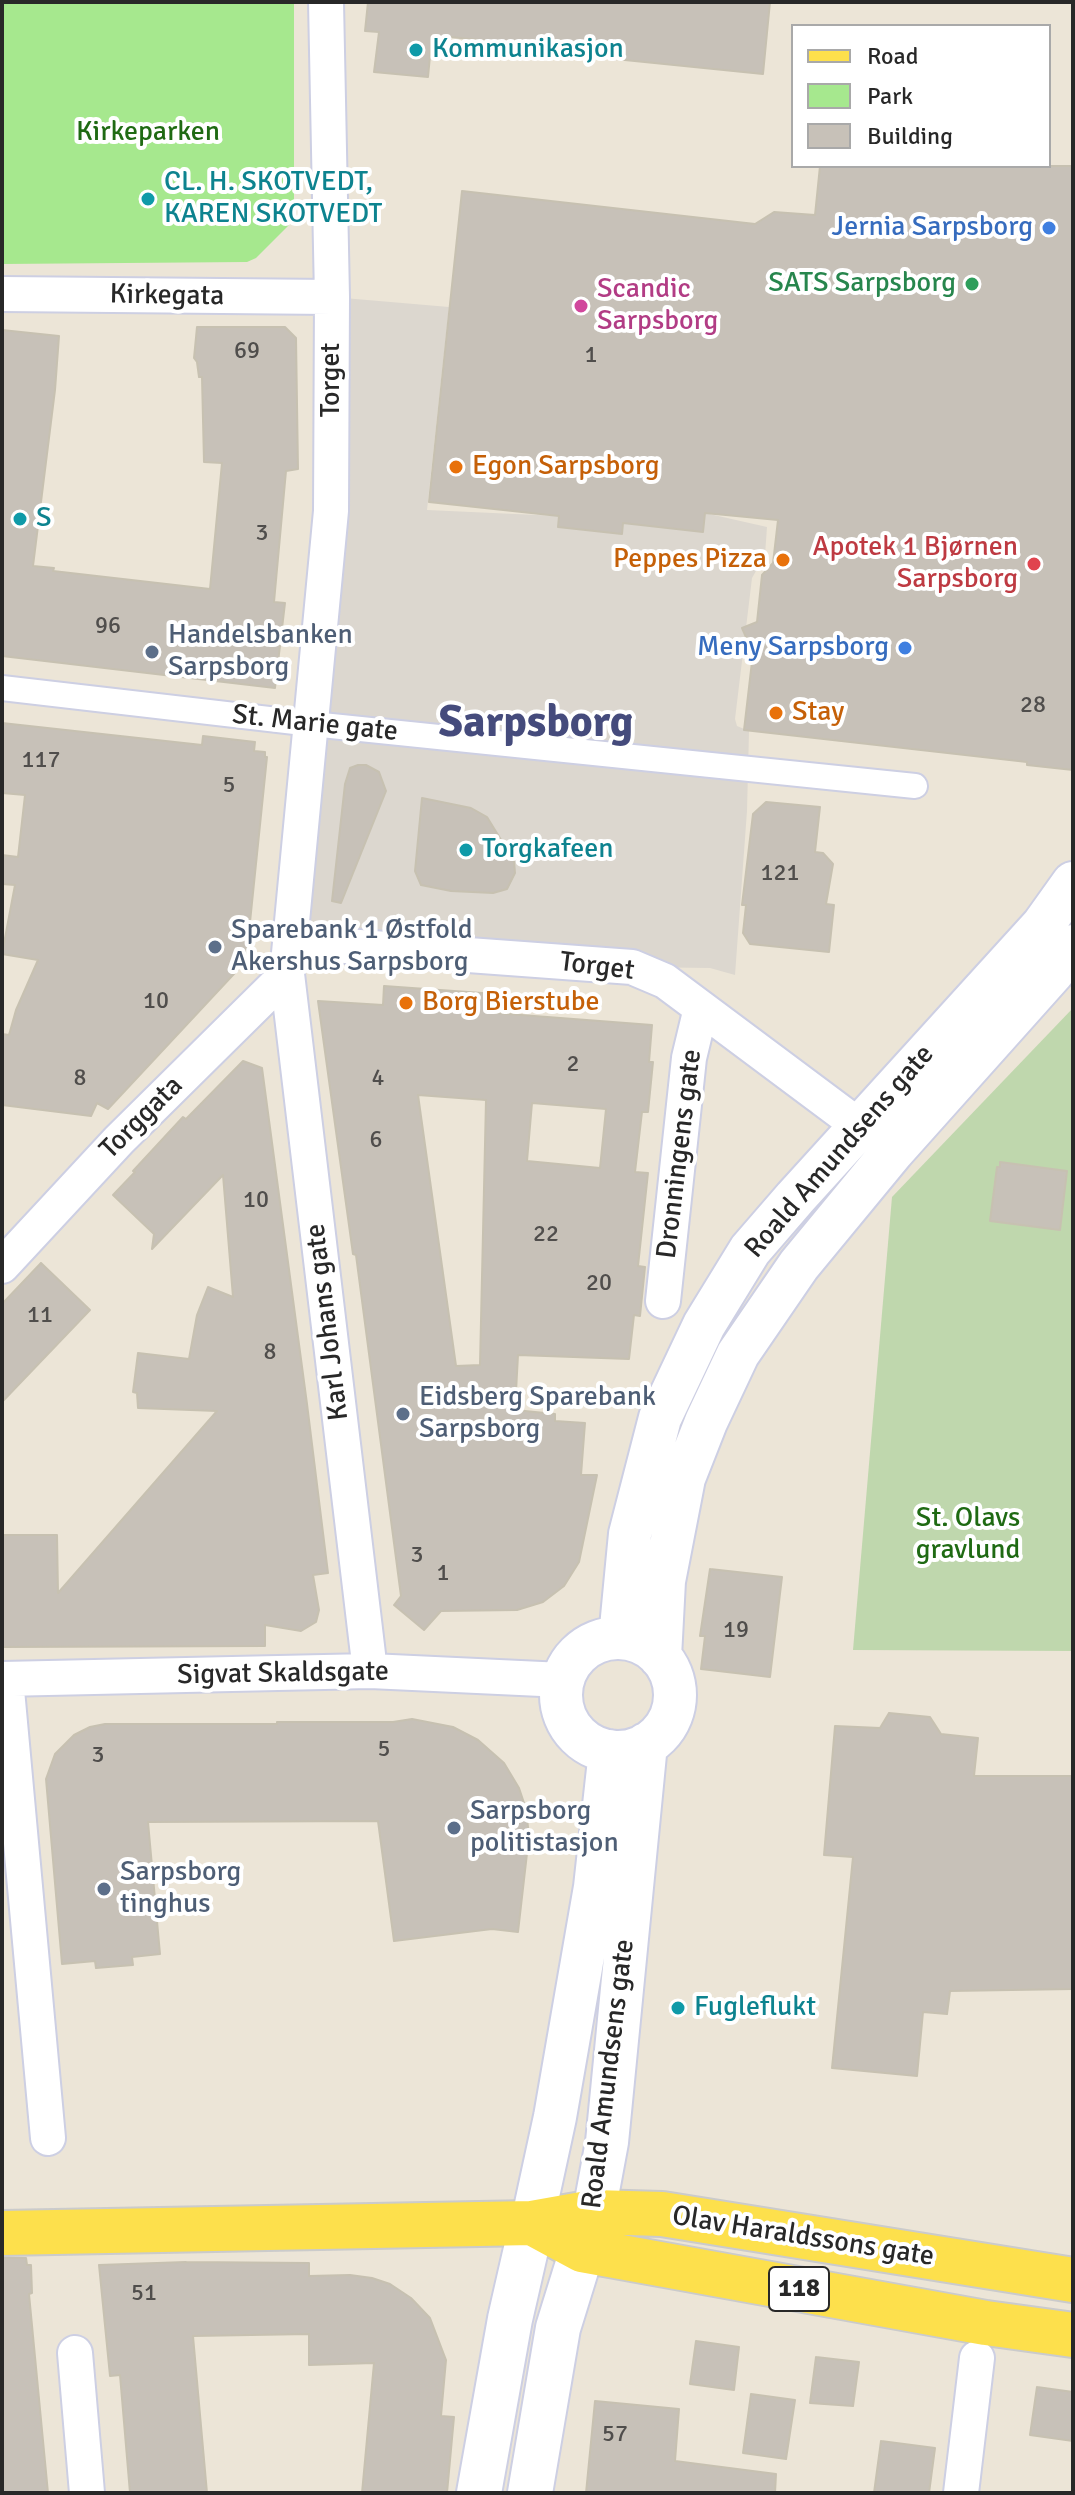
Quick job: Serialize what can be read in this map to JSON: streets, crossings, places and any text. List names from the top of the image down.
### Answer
{
  "streets": {
    "main road": ["Roald Amundsens gate", "Olav Haraldssons gate", "118"],
    "street": [
      "Kirkegata",
      "Torget",
      "St. Marie gate",
      "Torggata",
      "Dronningens gate",
      "Karl Johans gate",
      "Sigvat Skaldsgate"
    ]
  },
  "crossings": [
    ["Kirkegata", "Torget"],
    ["Torget", "St. Marie gate"],
    ["Torget", "Torggata"],
    ["Torget", "Roald Amundsens gate"],
    ["Torget", "Dronningens gate"],
    ["Torget", "Karl Johans gate"],
    ["Torggata", "Karl Johans gate"],
    ["Roald Amundsens gate", "Sigvat Skaldsgate"],
    ["Roald Amundsens gate", "Olav Haraldssons gate"],
    ["Karl Johans gate", "Sigvat Skaldsgate"]
  ],
  "districts": ["Sarpsborg"],
  "parks": ["Kirkeparken", "St. Olavs gravlund"],
  "places": [
    "Kommunikasjon",
    "CL. H. SKOTVEDT, KAREN SKOTVEDT",
    "Jernia Sarpsborg",
    "SATS Sarpsborg",
    "Scandic Sarpsborg",
    "Egon Sarpsborg",
    "S",
    "Peppes Pizza",
    "Apotek 1 Bjørnen Sarpsborg",
    "Meny Sarpsborg",
    "Handelsbanken Sarpsborg",
    "Stay",
    "Torgkafeen",
    "Sparebank 1 Østfold Akershus Sarpsborg",
    "Borg Bierstube",
    "Eidsberg Sparebank Sarpsborg",
    "Sarpsborg politistasjon",
    "Sarpsborg tinghus",
    "Fugleflukt"
  ],
  "house_numbers": [
    "69",
    "1",
    "3",
    "96",
    "28",
    "117",
    "5",
    "121",
    "10",
    "2",
    "8",
    "4",
    "6",
    "10",
    "22",
    "20",
    "11",
    "8",
    "3",
    "1",
    "19",
    "5",
    "3",
    "51",
    "57"
  ],
  "legend": ["Road", "Park", "Building"]
}
